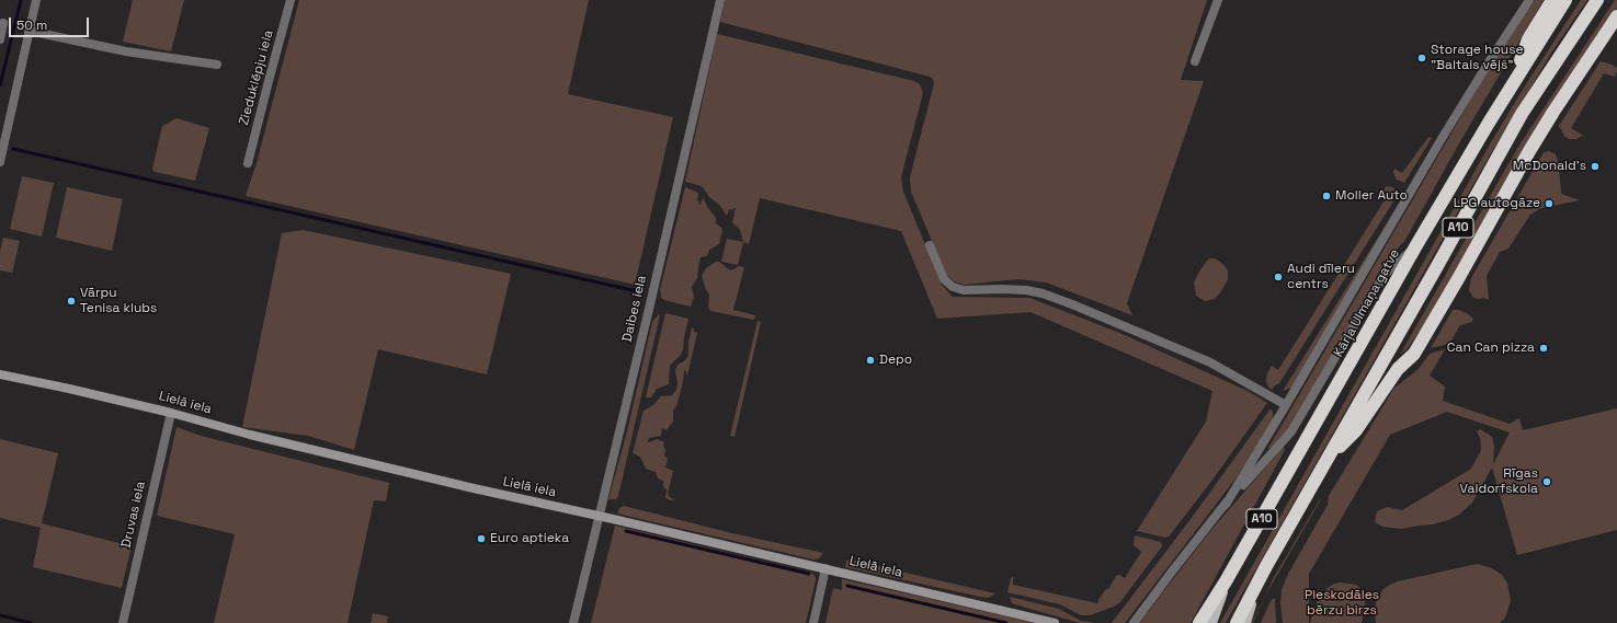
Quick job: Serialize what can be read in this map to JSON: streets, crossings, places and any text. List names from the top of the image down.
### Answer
{
  "streets": {
    "highway": ["A10", "Kārļa Ulmaņa gatve"],
    "street": [
      "Zieduklēpju iela",
      "Daibes iela",
      "Lielā iela",
      "Druvas iela"
    ]
  },
  "crossings": [
    ["Daibes iela", "Lielā iela"],
    ["Lielā iela", "Druvas iela"]
  ],
  "parks": ["Pleskodāles bērzu birzs"],
  "places": [
    "Storage house \"Baltais vējš\"",
    "McDonald's",
    "Moller Auto",
    "LPG autogāze",
    "Audi dīleru centrs",
    "Vārpu Tenisa klubs",
    "Can Can pizza",
    "Depo",
    "Rīgas Valdorfskola",
    "Euro aptieka"
  ],
  "scale_bar": "50 m"
}
